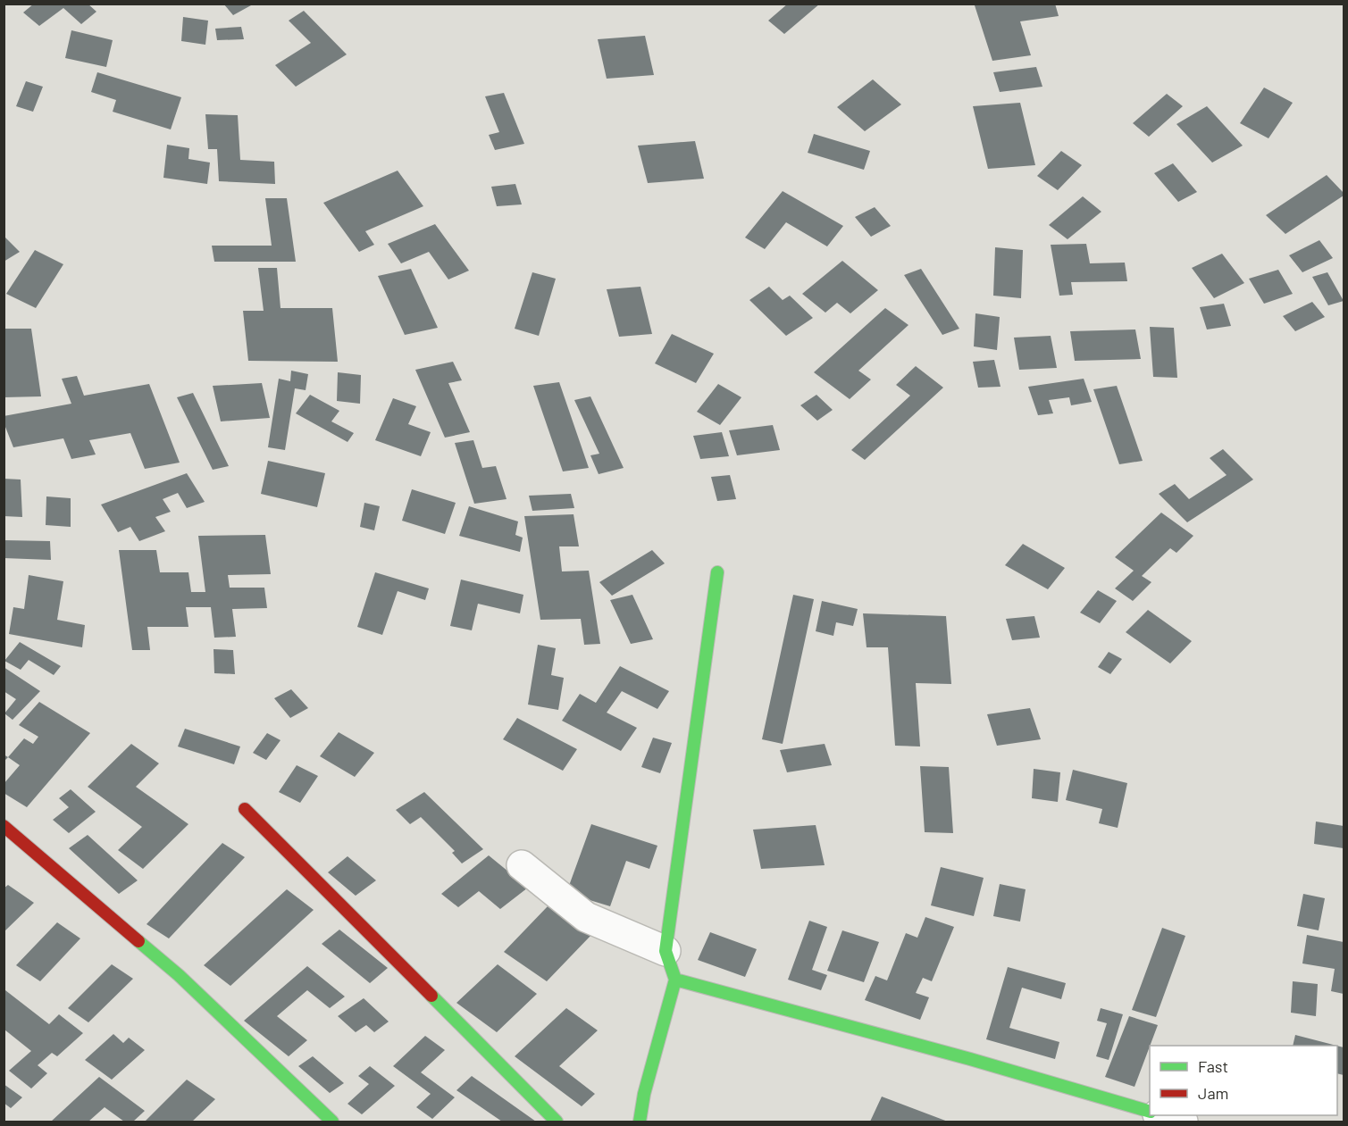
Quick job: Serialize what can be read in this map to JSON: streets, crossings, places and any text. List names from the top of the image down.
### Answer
{
  "legend": ["Fast", "Jam"]
}
